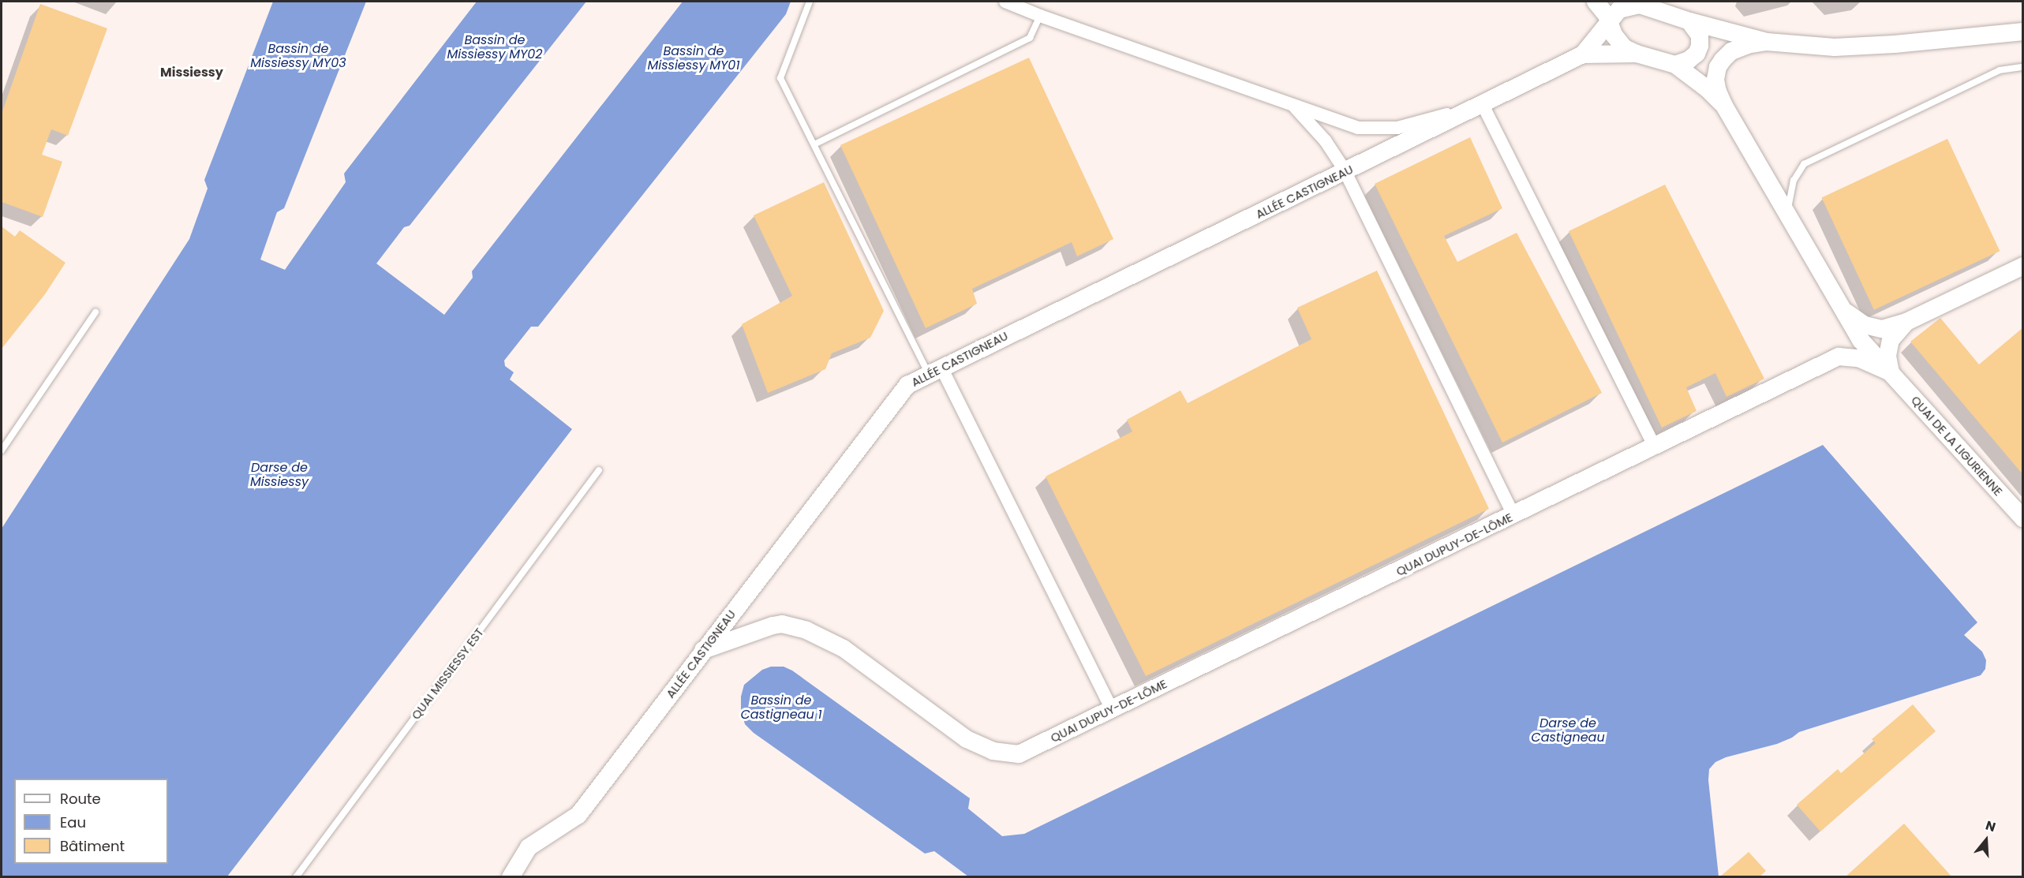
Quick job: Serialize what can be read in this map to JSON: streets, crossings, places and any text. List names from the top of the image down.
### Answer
{
  "streets": {
    "street": ["ALLÉE CASTIGNEAU", "QUAI DE LA LIGURIENNE", "QUAI DUPUY-DE-LÔME"],
    "lane": ["QUAI MISSIESSY EST"]
  },
  "crossings": [
    ["ALLÉE CASTIGNEAU", "QUAI DUPUY-DE-LÔME"],
    ["QUAI DE LA LIGURIENNE", "QUAI DUPUY-DE-LÔME"]
  ],
  "districts": ["Missiessy"],
  "water": [
    "Bassin de Missiessy MY02",
    "Bassin de Missiessy MY03",
    "Bassin de Missiessy MY01",
    "Darse de Missiessy",
    "Bassin de Castigneau 1",
    "Darse de Castigneau"
  ],
  "legend": ["Route", "Eau", "Bâtiment"],
  "north": "top"
}
